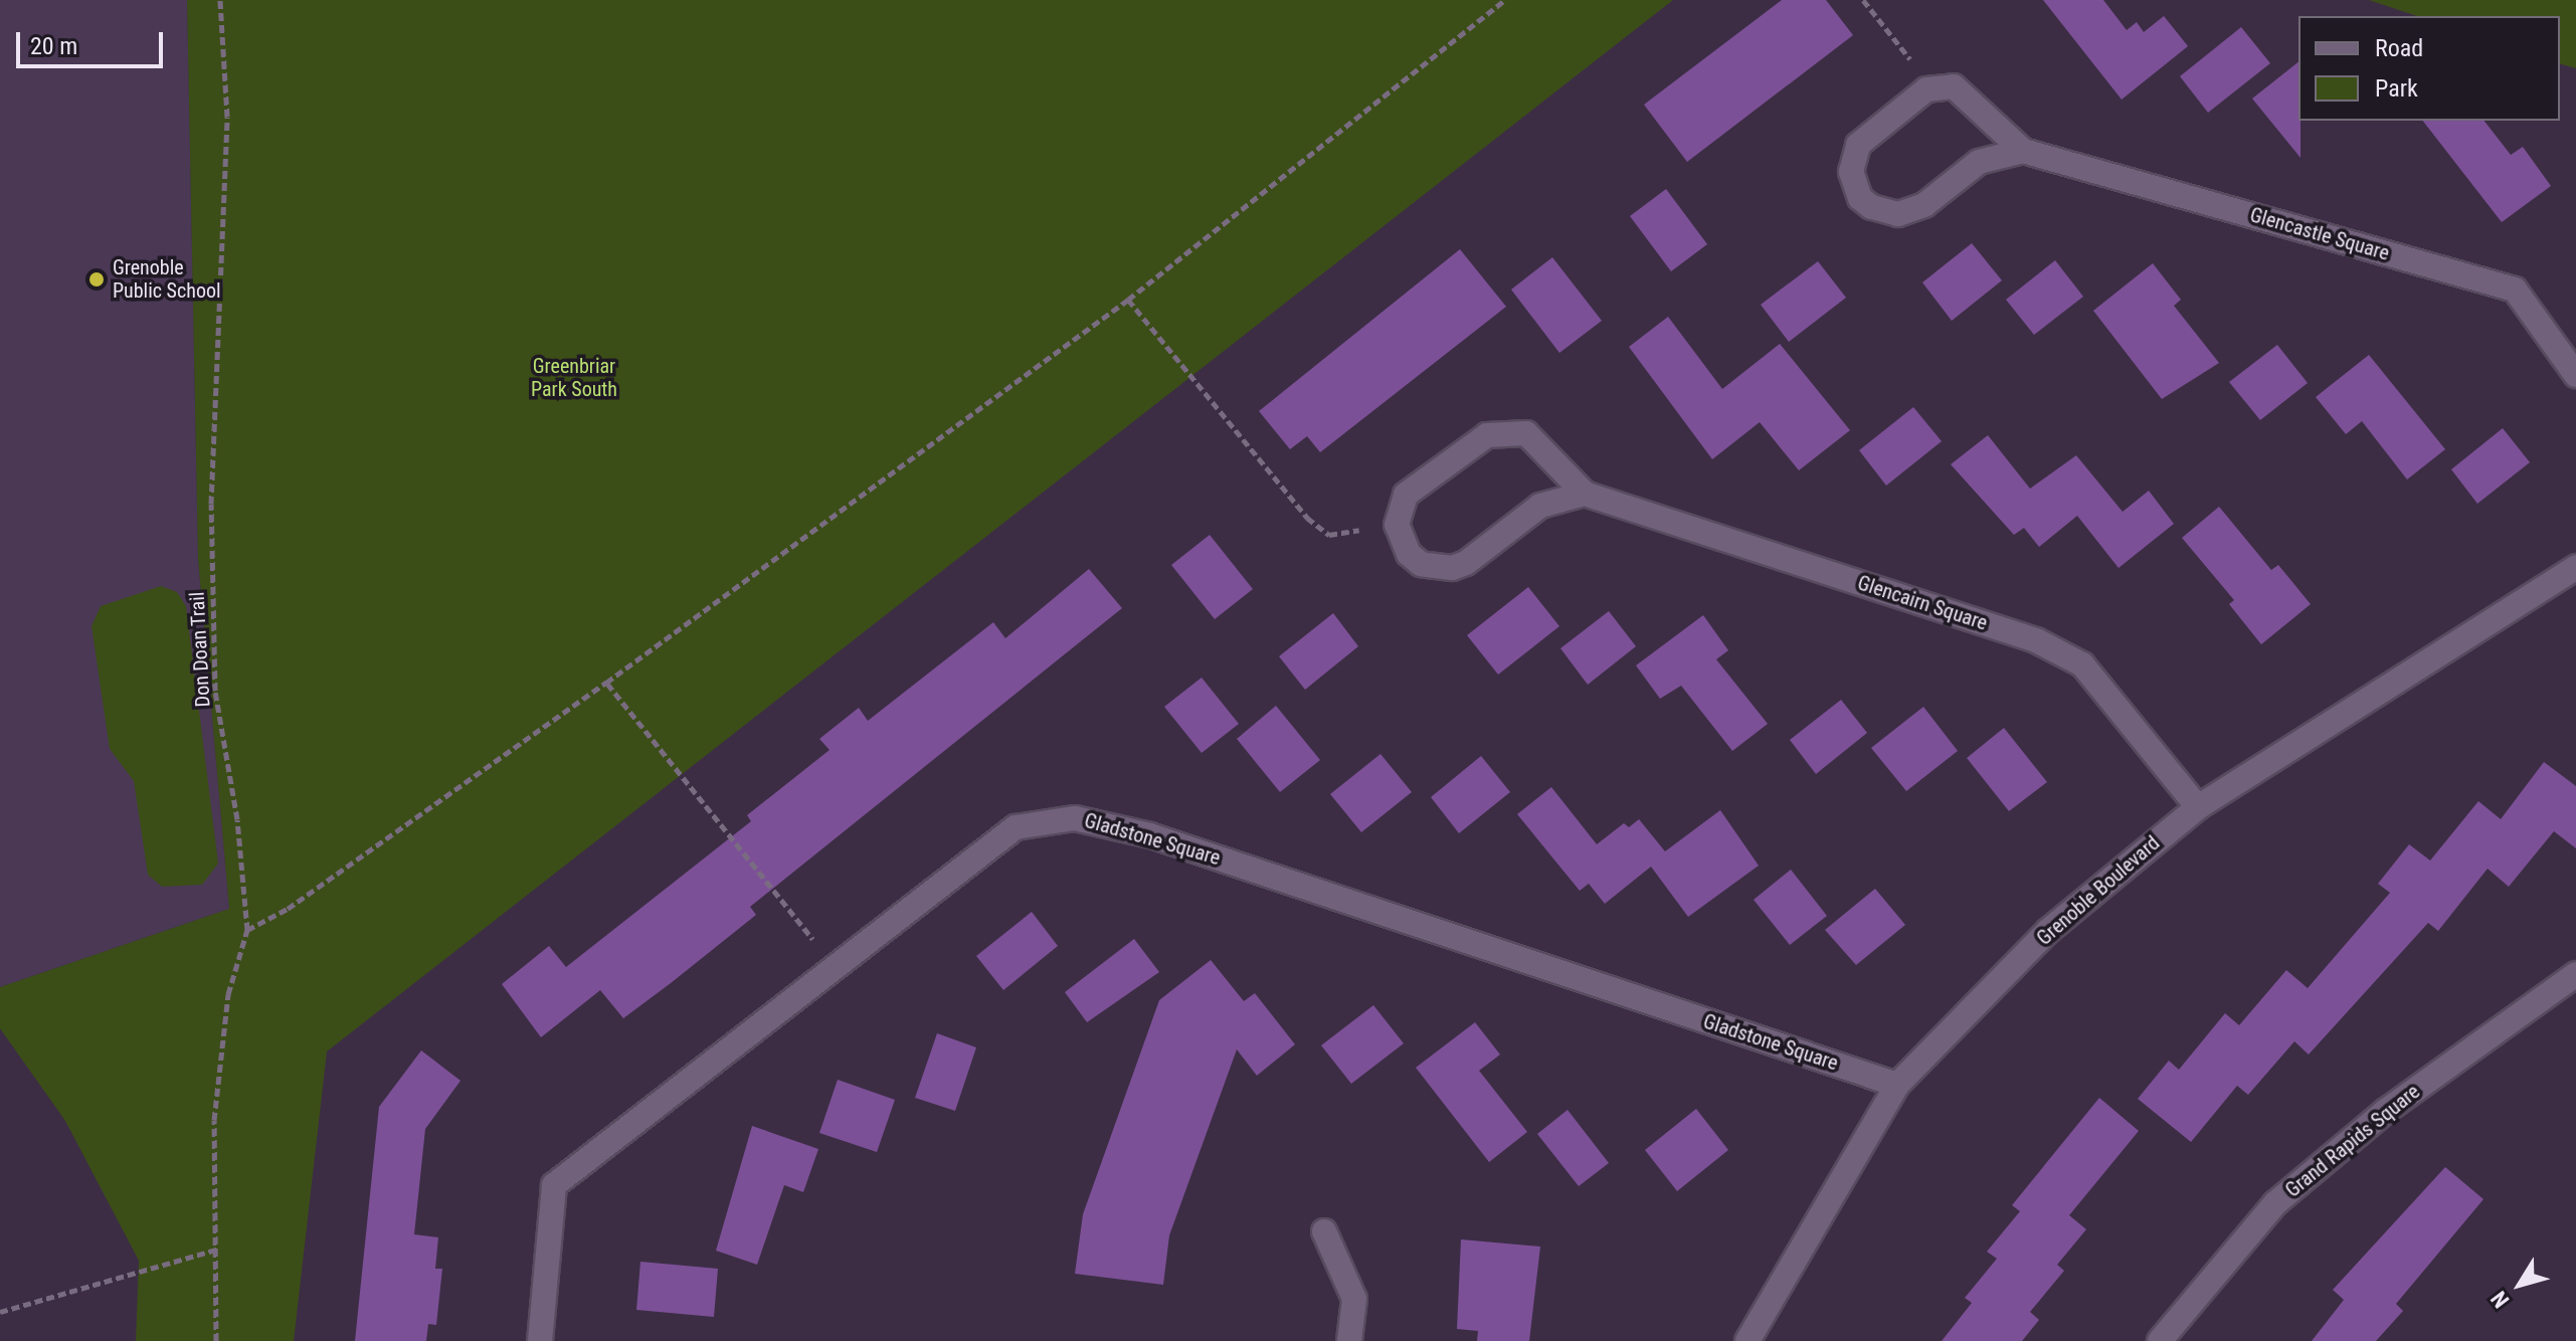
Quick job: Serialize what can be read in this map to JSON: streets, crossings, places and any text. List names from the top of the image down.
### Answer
{
  "streets": {
    "street": [
      "Glencastle Square",
      "Glencairn Square",
      "Gladstone Square",
      "Grenoble Boulevard",
      "Grand Rapids Square"
    ],
    "path": ["Don Doan Trail"]
  },
  "crossings": [
    ["Glencairn Square", "Grenoble Boulevard"],
    ["Gladstone Square", "Grenoble Boulevard"]
  ],
  "parks": ["Greenbriar Park South"],
  "places": ["Grenoble Public School"],
  "legend": ["Road", "Park"],
  "scale_bar": "20 m",
  "north": "bottom left"
}
